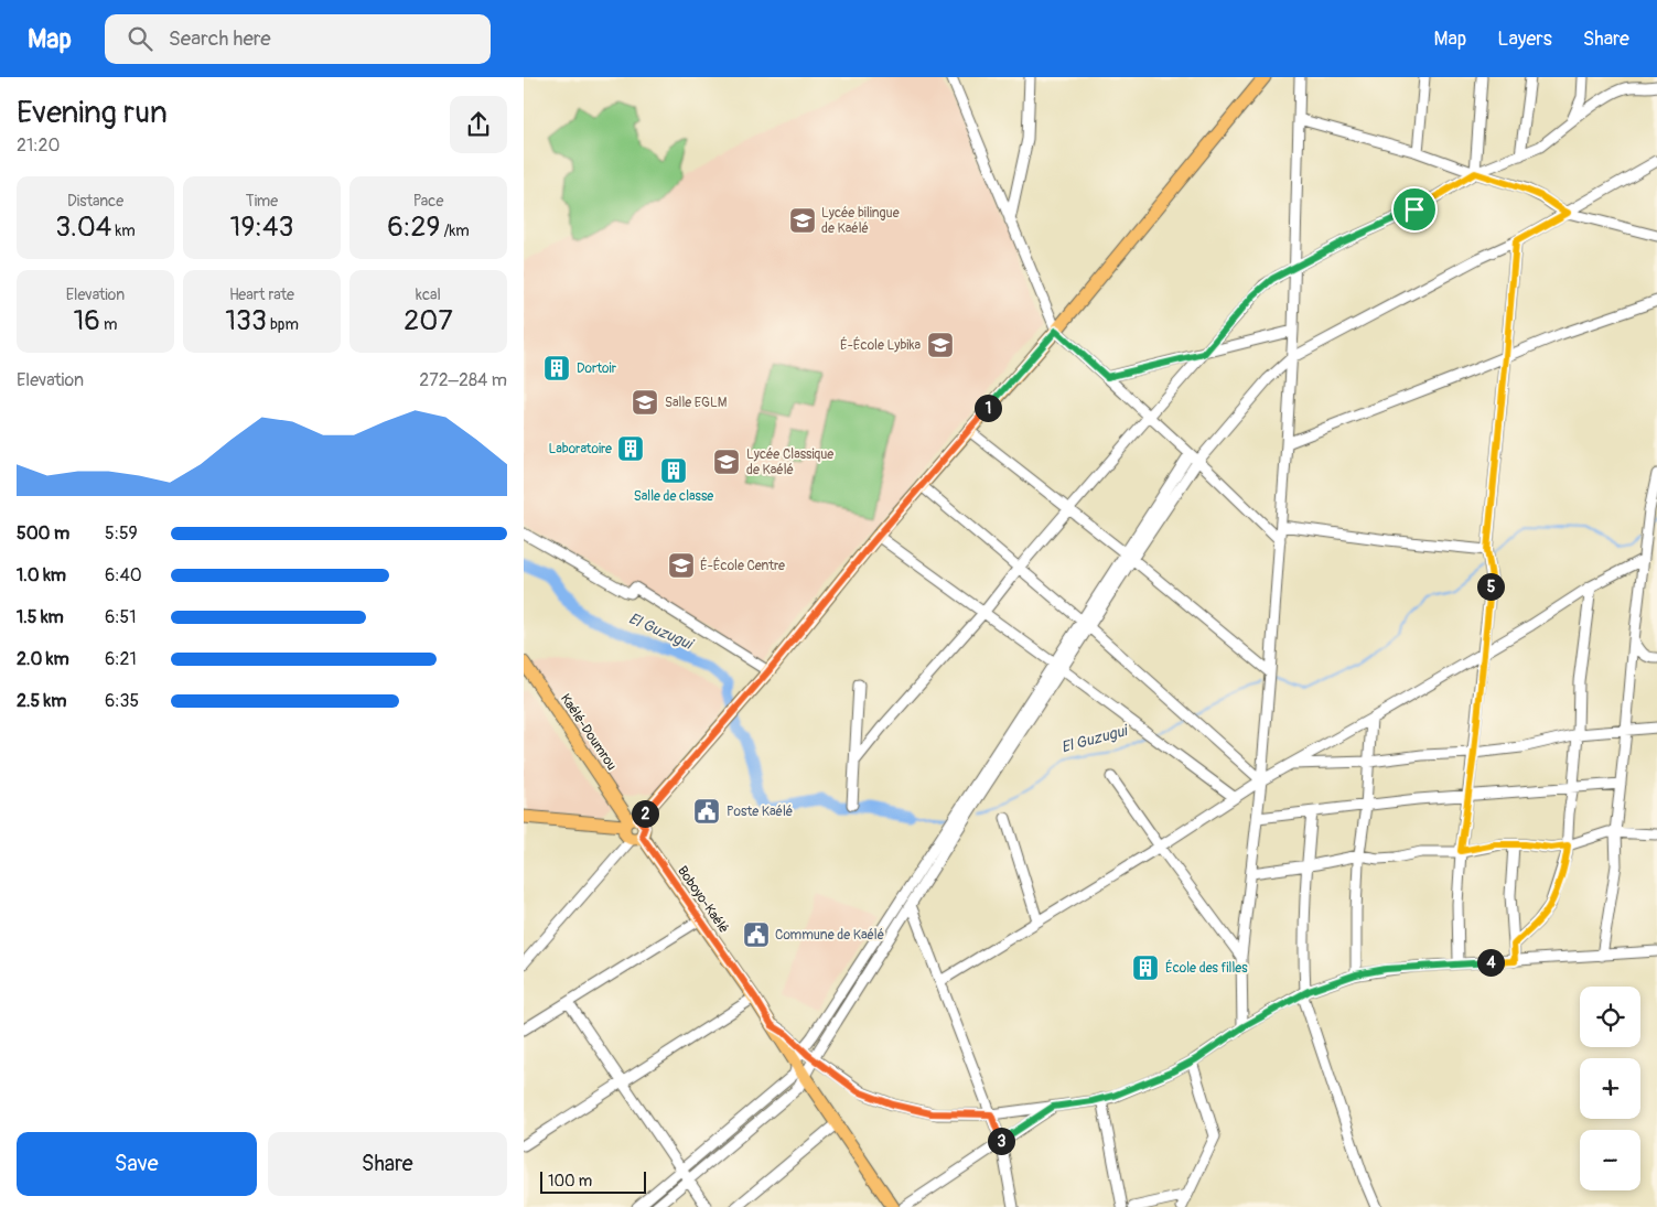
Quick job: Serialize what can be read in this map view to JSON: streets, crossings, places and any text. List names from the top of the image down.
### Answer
{
  "streets": {
    "main road": ["Kaélé-Doumrou", "Boboyo-Kaélé"]
  },
  "crossings": [
    ["Kaélé-Doumrou", "Boboyo-Kaélé"]
  ],
  "water": ["El Guzugui"],
  "places": {
    "school or university": [
      "Lycée bilingue de Kaélé",
      "É-École Lybika",
      "Salle EGLM",
      "Lycée Classique de Kaélé",
      "É-École Centre"
    ],
    "building": [
      "Dortoir",
      "Laboratoire",
      "Salle de classe",
      "École des filles"
    ],
    "public building": ["Poste Kaélé", "Commune de Kaélé"]
  },
  "scale_bar": "100 m",
  "page": {
    "header": "Map",
    "search": "Search here",
    "nav": ["Map", "Layers", "Share"],
    "heading": ["Evening run", "21:20"],
    "stats": [
      ["Distance", "3.04 km"],
      ["Time", "19:43"],
      ["Pace", "6:29 /km"],
      ["Elevation", "16 m"],
      ["Heart rate", "133 bpm"],
      ["kcal", "207"]
    ],
    "chart": ["Elevation", "272–284 m"],
    "pins": [
      "1",
      "5",
      "2",
      "4",
      "3"
    ],
    "list": [
      {
        "name": "500 m",
        "note": "5:59"
      },
      {
        "name": "1.0 km",
        "note": "6:40"
      },
      {
        "name": "1.5 km",
        "note": "6:51"
      },
      {
        "name": "2.0 km",
        "note": "6:21"
      },
      {
        "name": "2.5 km",
        "note": "6:35"
      }
    ],
    "map_buttons": ["+", "−"],
    "buttons": ["Save", "Share"],
    "scale": "100 m"
  }
}
